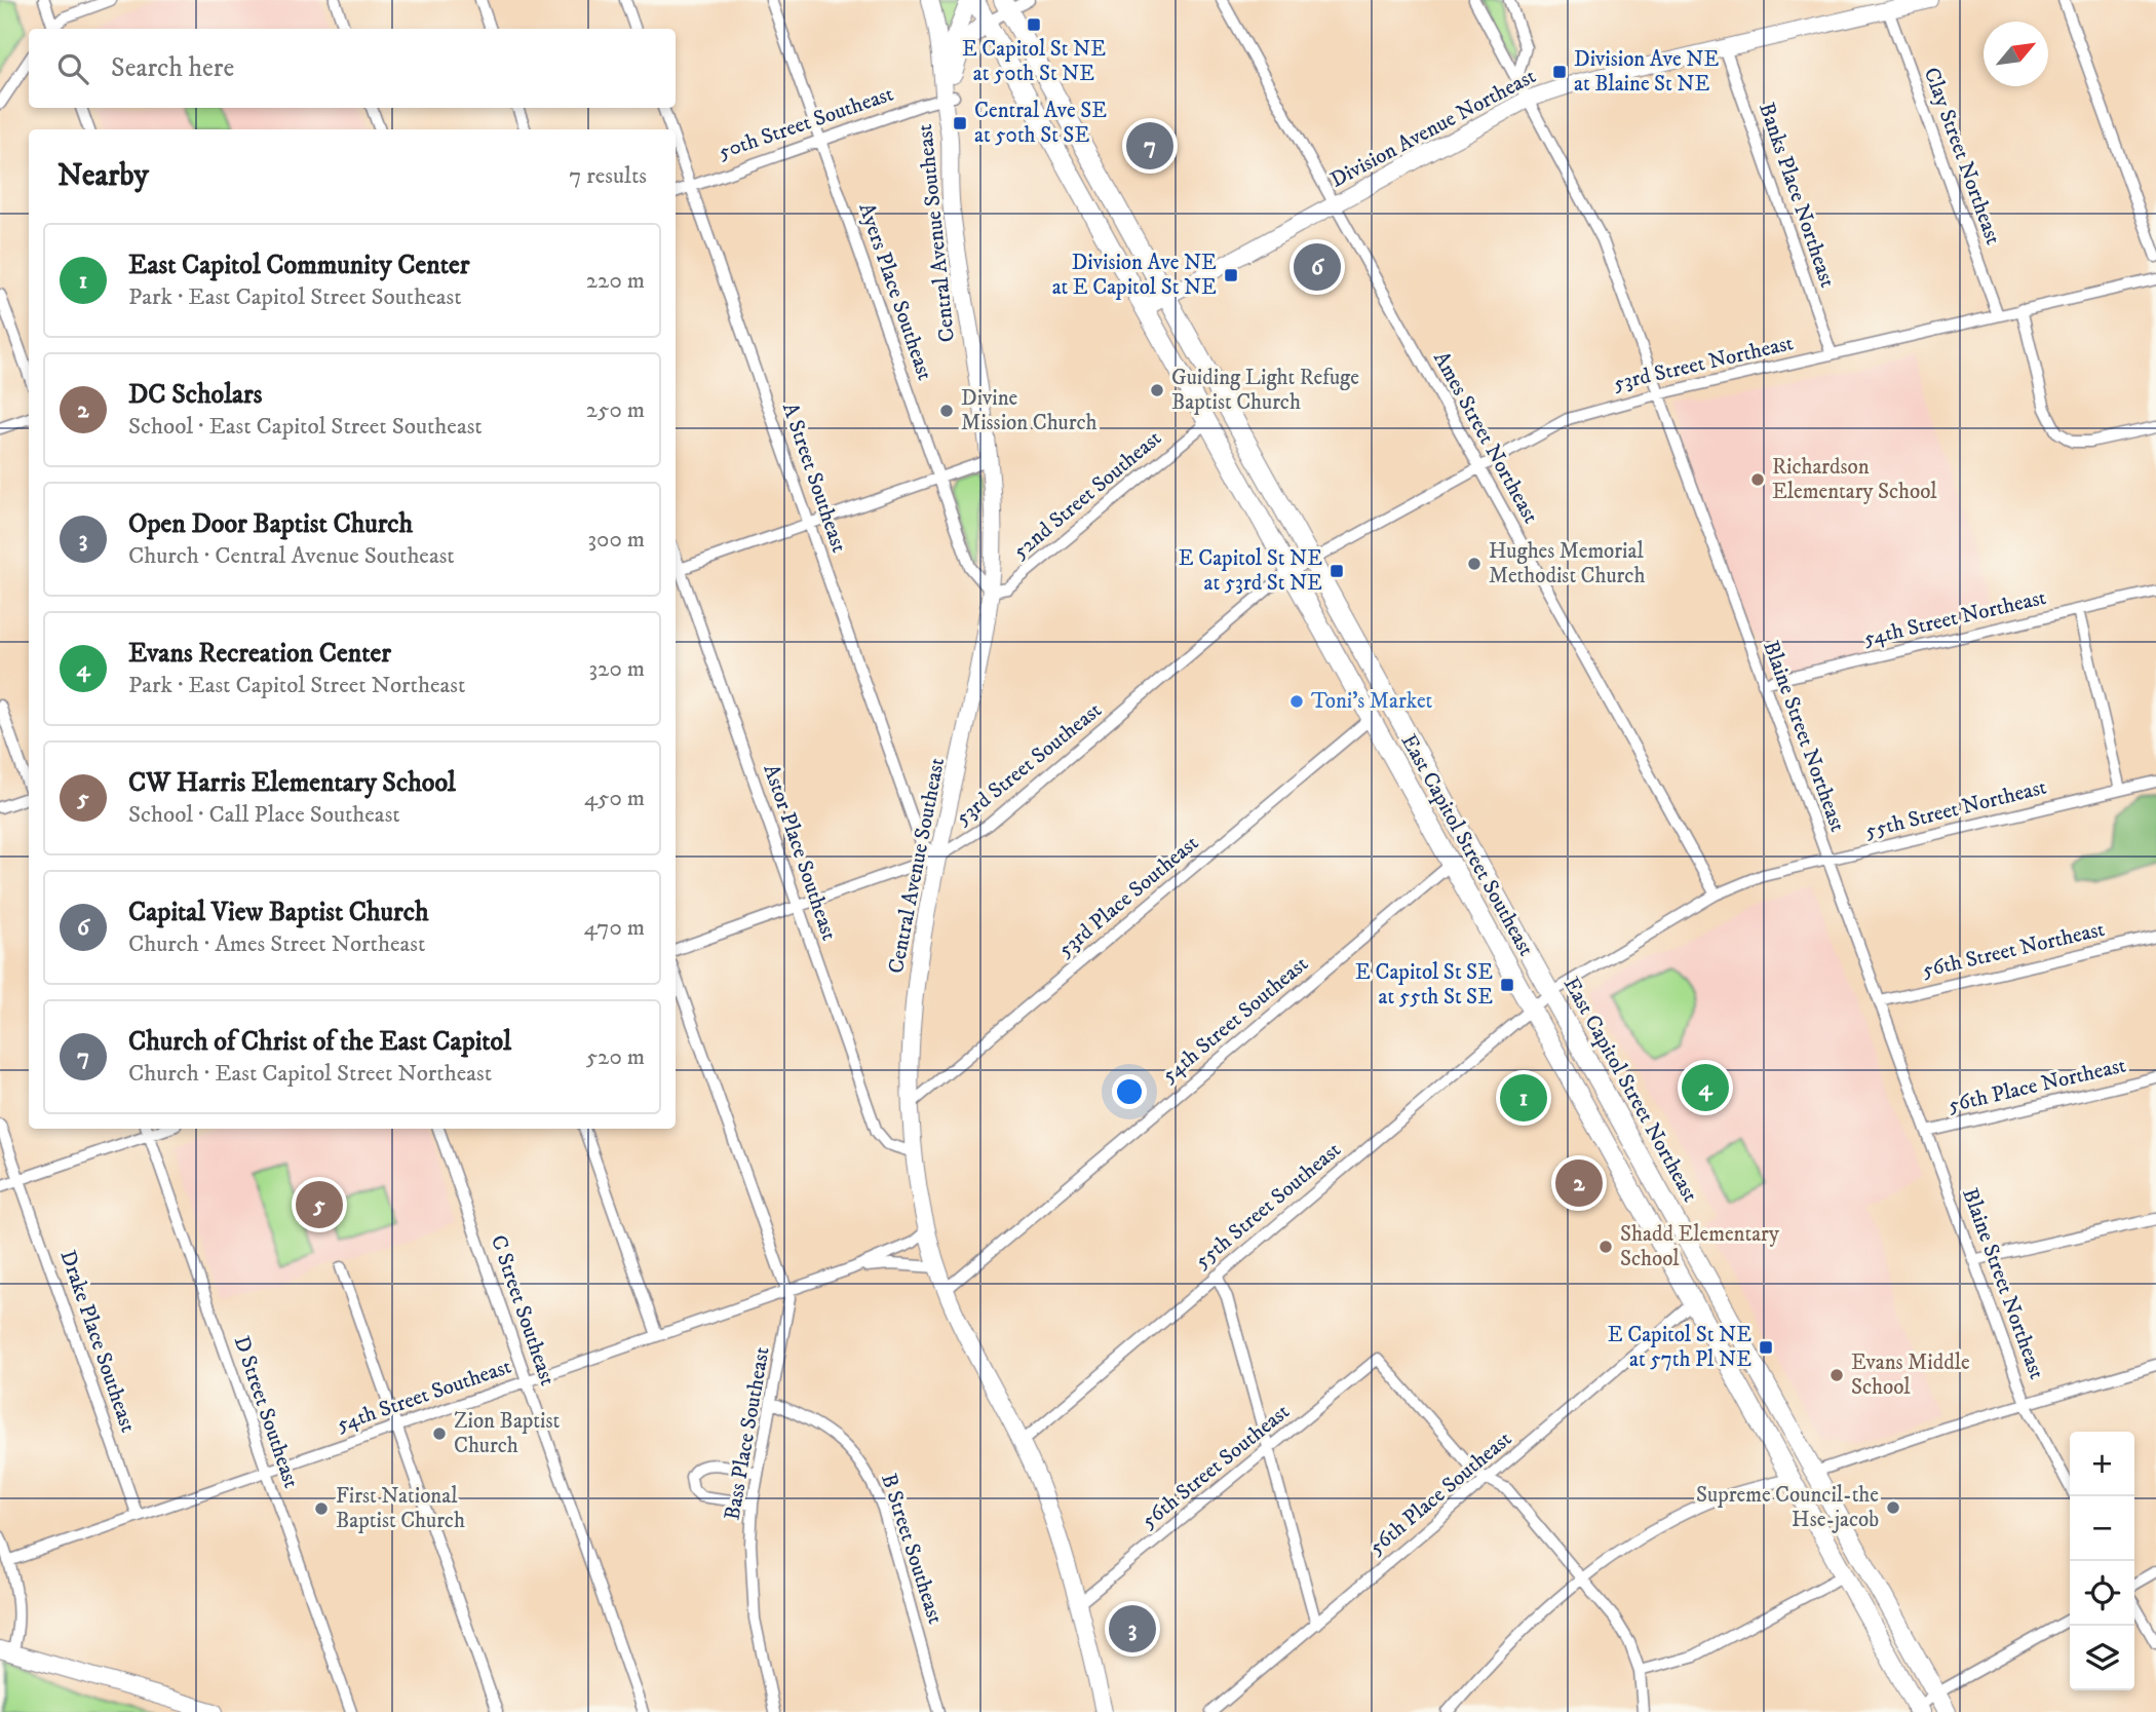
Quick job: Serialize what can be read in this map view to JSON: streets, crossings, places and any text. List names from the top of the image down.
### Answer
{
  "streets": {
    "main road": [
      "Division Avenue Northeast",
      "Central Avenue Southeast",
      "East Capitol Street Southeast",
      "East Capitol Street Northeast"
    ],
    "street": [
      "50th Street Southeast",
      "Clay Street Northeast",
      "Banks Place Northeast",
      "Ayers Place Southeast",
      "53rd Street Northeast",
      "Ames Street Northeast",
      "A Street Southeast",
      "52nd Street Southeast",
      "54th Street Northeast",
      "Blaine Street Northeast",
      "53rd Street Southeast",
      "55th Street Northeast",
      "Astor Place Southeast",
      "53rd Place Southeast",
      "56th Street Northeast",
      "54th Street Southeast",
      "56th Place Northeast",
      "55th Street Southeast",
      "C Street Southeast",
      "Drake Place Southeast",
      "D Street Southeast",
      "Bass Place Southeast",
      "56th Street Southeast",
      "56th Place Southeast",
      "B Street Southeast"
    ]
  },
  "crossings": [
    ["50th Street Southeast", "Central Avenue Southeast"],
    ["50th Street Southeast", "Ayers Place Southeast"],
    ["50th Street Southeast", "A Street Southeast"],
    ["Division Avenue Northeast", "Clay Street Northeast"],
    ["Division Avenue Northeast", "Banks Place Northeast"],
    ["Division Avenue Northeast", "Ames Street Northeast"],
    ["Division Avenue Northeast", "Blaine Street Northeast"],
    ["Division Avenue Northeast", "East Capitol Street Southeast"],
    ["Division Avenue Northeast", "East Capitol Street Northeast"],
    ["Clay Street Northeast", "53rd Street Northeast"],
    ["Banks Place Northeast", "53rd Street Northeast"],
    ["Central Avenue Southeast", "Ayers Place Southeast"],
    ["Central Avenue Southeast", "A Street Southeast"],
    ["Central Avenue Southeast", "52nd Street Southeast"],
    ["Central Avenue Southeast", "53rd Street Southeast"],
    ["Central Avenue Southeast", "Astor Place Southeast"],
    ["Central Avenue Southeast", "53rd Place Southeast"],
    ["Central Avenue Southeast", "54th Street Southeast"],
    ["Central Avenue Southeast", "55th Street Southeast"],
    ["Central Avenue Southeast", "56th Street Southeast"],
    ["Ayers Place Southeast", "52nd Street Southeast"],
    ["53rd Street Northeast", "Ames Street Northeast"],
    ["53rd Street Northeast", "Blaine Street Northeast"],
    ["53rd Street Northeast", "53rd Street Southeast"],
    ["53rd Street Northeast", "East Capitol Street Southeast"],
    ["53rd Street Northeast", "East Capitol Street Northeast"],
    ["Ames Street Northeast", "55th Street Northeast"],
    ["A Street Southeast", "53rd Street Southeast"],
    ["52nd Street Southeast", "East Capitol Street Southeast"],
    ["54th Street Northeast", "Blaine Street Northeast"],
    ["Blaine Street Northeast", "55th Street Northeast"],
    ["Blaine Street Northeast", "56th Street Northeast"],
    ["Blaine Street Northeast", "56th Place Northeast"],
    ["53rd Street Southeast", "East Capitol Street Southeast"],
    ["53rd Street Southeast", "Astor Place Southeast"],
    ["55th Street Northeast", "East Capitol Street Southeast"],
    ["55th Street Northeast", "East Capitol Street Northeast"],
    ["55th Street Northeast", "55th Street Southeast"],
    ["East Capitol Street Southeast", "53rd Place Southeast"],
    ["East Capitol Street Southeast", "54th Street Southeast"],
    ["East Capitol Street Southeast", "East Capitol Street Northeast"],
    ["East Capitol Street Southeast", "55th Street Southeast"],
    ["East Capitol Street Southeast", "56th Place Southeast"],
    ["54th Street Southeast", "C Street Southeast"],
    ["54th Street Southeast", "Drake Place Southeast"],
    ["54th Street Southeast", "D Street Southeast"],
    ["54th Street Southeast", "Bass Place Southeast"],
    ["East Capitol Street Northeast", "55th Street Southeast"],
    ["Bass Place Southeast", "B Street Southeast"],
    ["56th Street Southeast", "56th Place Southeast"]
  ],
  "places": {
    "transit": [
      "E Capitol St NE at 50th St NE",
      "Division Ave NE at Blaine St NE",
      "Central Ave SE at 50th St SE",
      "Division Ave NE at E Capitol St NE",
      "E Capitol St NE at 53rd St NE",
      "E Capitol St SE at 55th St SE",
      "E Capitol St NE at 57th Pl NE"
    ],
    "other": [
      "Guiding Light Refuge Baptist Church",
      "Divine Mission Church",
      "Richardson Elementary School",
      "Hughes Memorial Methodist Church",
      "Toni's Market",
      "Shadd Elementary School",
      "Evans Middle School",
      "Zion Baptist Church",
      "Supreme Council-the Hse-jacob",
      "First National Baptist Church"
    ]
  },
  "north": "top right",
  "page": {
    "search": "Search here",
    "pins": [
      "7",
      "6",
      "4",
      "1",
      "2",
      "5",
      "3"
    ],
    "heading": ["Nearby", "7 results"],
    "list": [
      {
        "mark": "1",
        "name": "East Capitol Community Center",
        "note": "Park · East Capitol Street Southeast",
        "value": "220 m"
      },
      {
        "mark": "2",
        "name": "DC Scholars",
        "note": "School · East Capitol Street Southeast",
        "value": "250 m"
      },
      {
        "mark": "3",
        "name": "Open Door Baptist Church",
        "note": "Church · Central Avenue Southeast",
        "value": "300 m"
      },
      {
        "mark": "4",
        "name": "Evans Recreation Center",
        "note": "Park · East Capitol Street Northeast",
        "value": "320 m"
      },
      {
        "mark": "5",
        "name": "CW Harris Elementary School",
        "note": "School · Call Place Southeast",
        "value": "450 m"
      },
      {
        "mark": "6",
        "name": "Capital View Baptist Church",
        "note": "Church · Ames Street Northeast",
        "value": "470 m"
      },
      {
        "mark": "7",
        "name": "Church of Christ of the East Capitol",
        "note": "Church · East Capitol Street Northeast",
        "value": "520 m"
      }
    ],
    "map_buttons": ["+", "−"]
  }
}
